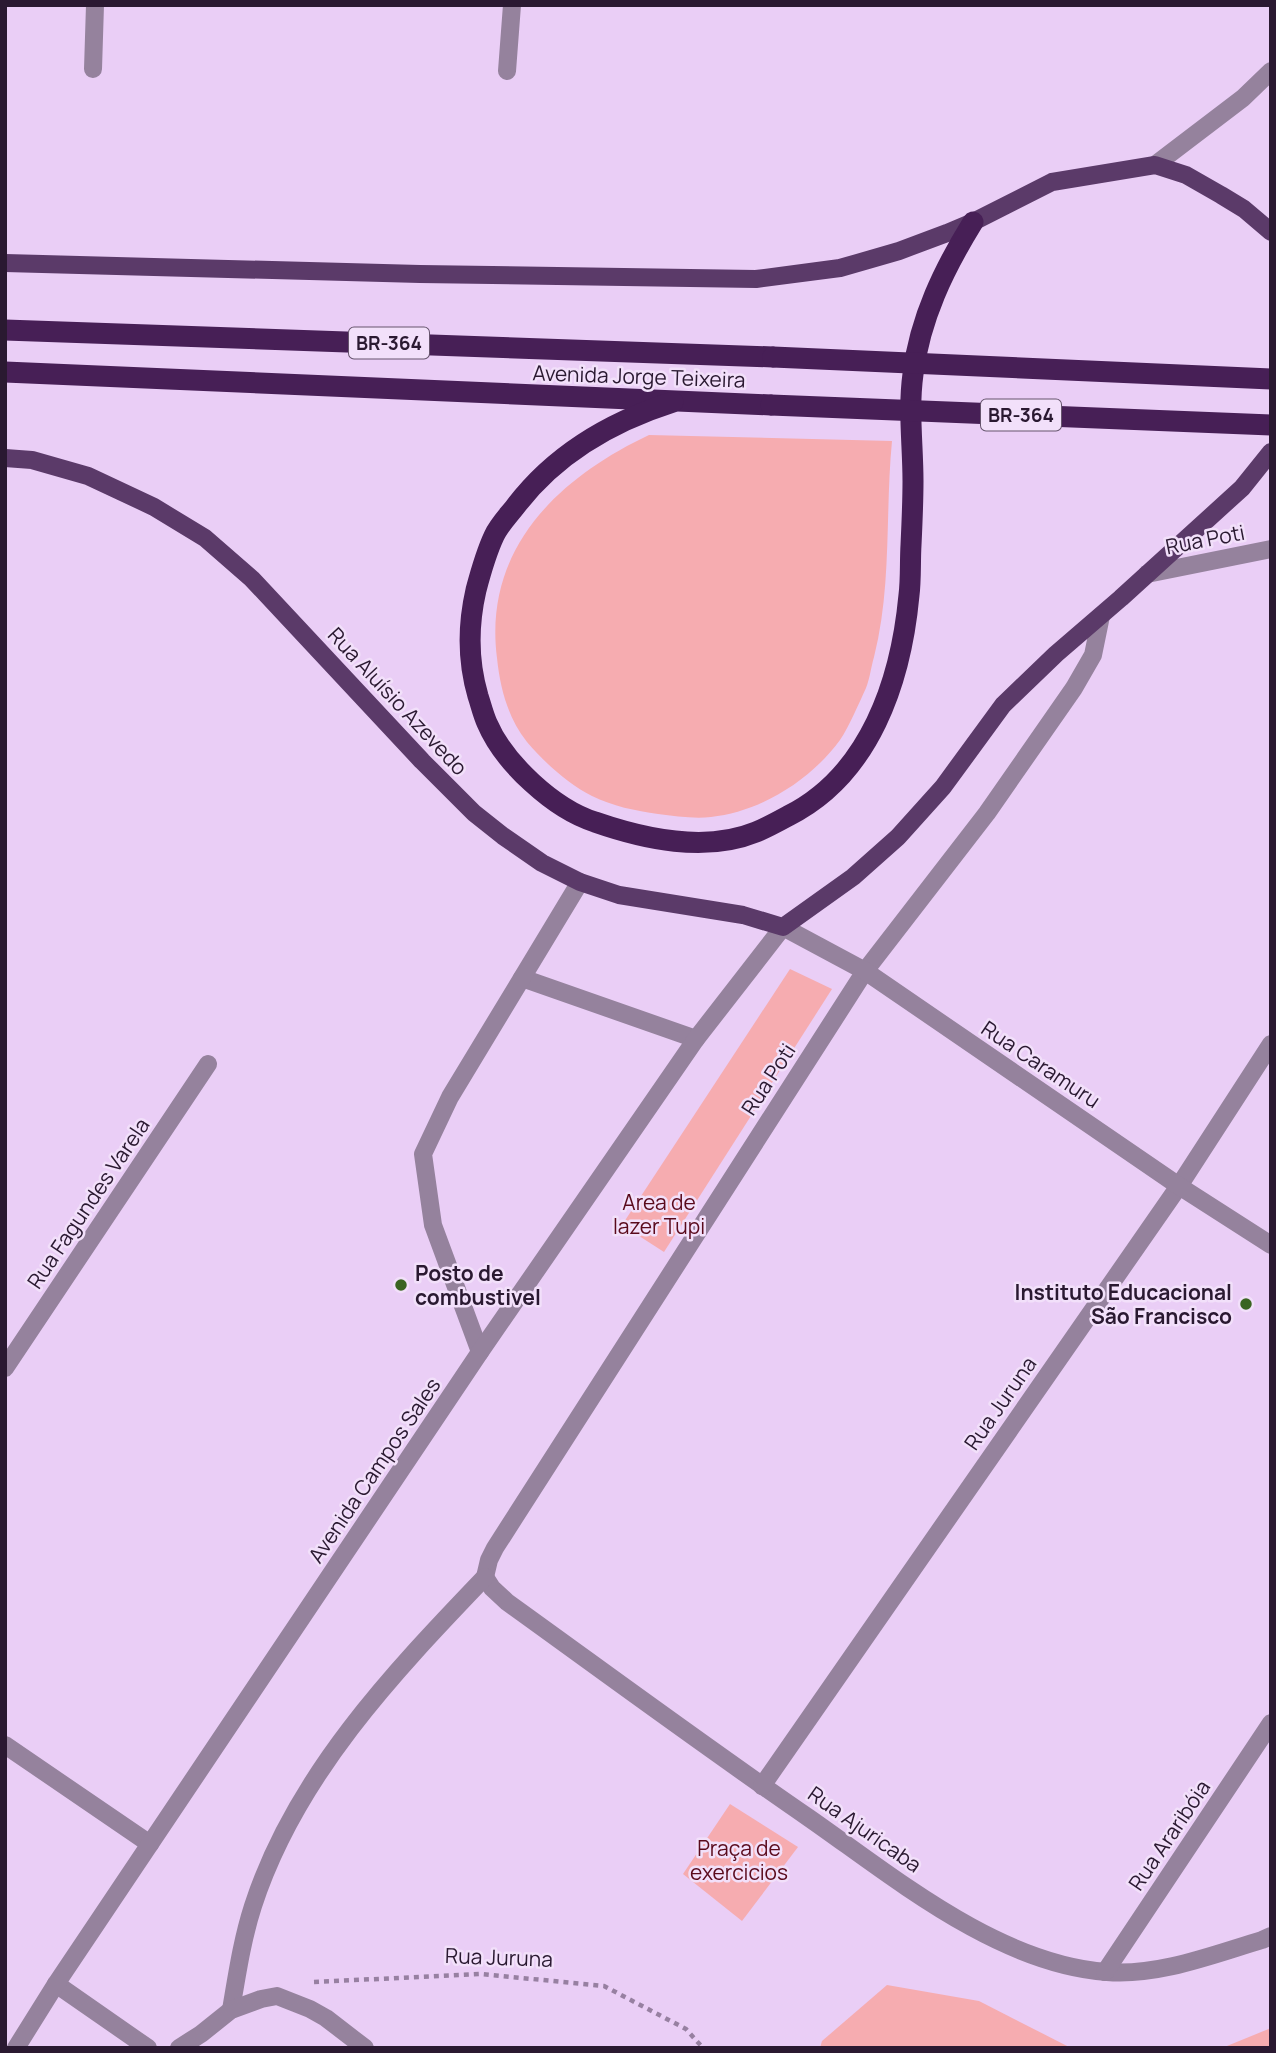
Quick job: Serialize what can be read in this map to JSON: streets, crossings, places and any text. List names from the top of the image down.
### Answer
{
  "streets": {
    "highway": ["BR-364", "Avenida Jorge Teixeira"],
    "main road": ["Rua Aluísio Azevedo"],
    "street": [
      "Rua Poti",
      "Rua Caramuru",
      "Rua Fagundes Varela",
      "Rua Juruna",
      "Avenida Campos Sales",
      "Rua Ajuricaba",
      "Rua Araribóia"
    ]
  },
  "crossings": [
    ["Rua Poti", "Rua Caramuru"],
    ["Rua Poti", "Rua Ajuricaba"],
    ["Rua Aluísio Azevedo", "Rua Caramuru"],
    ["Rua Aluísio Azevedo", "Avenida Campos Sales"],
    ["Rua Caramuru", "Rua Juruna"],
    ["Rua Caramuru", "Avenida Campos Sales"],
    ["Rua Juruna", "Rua Ajuricaba"],
    ["Rua Ajuricaba", "Rua Araribóia"]
  ],
  "parks": ["Area de lazer Tupi", "Praça de exercicios"],
  "places": ["Posto de combustivel", "Instituto Educacional São Francisco"]
}
